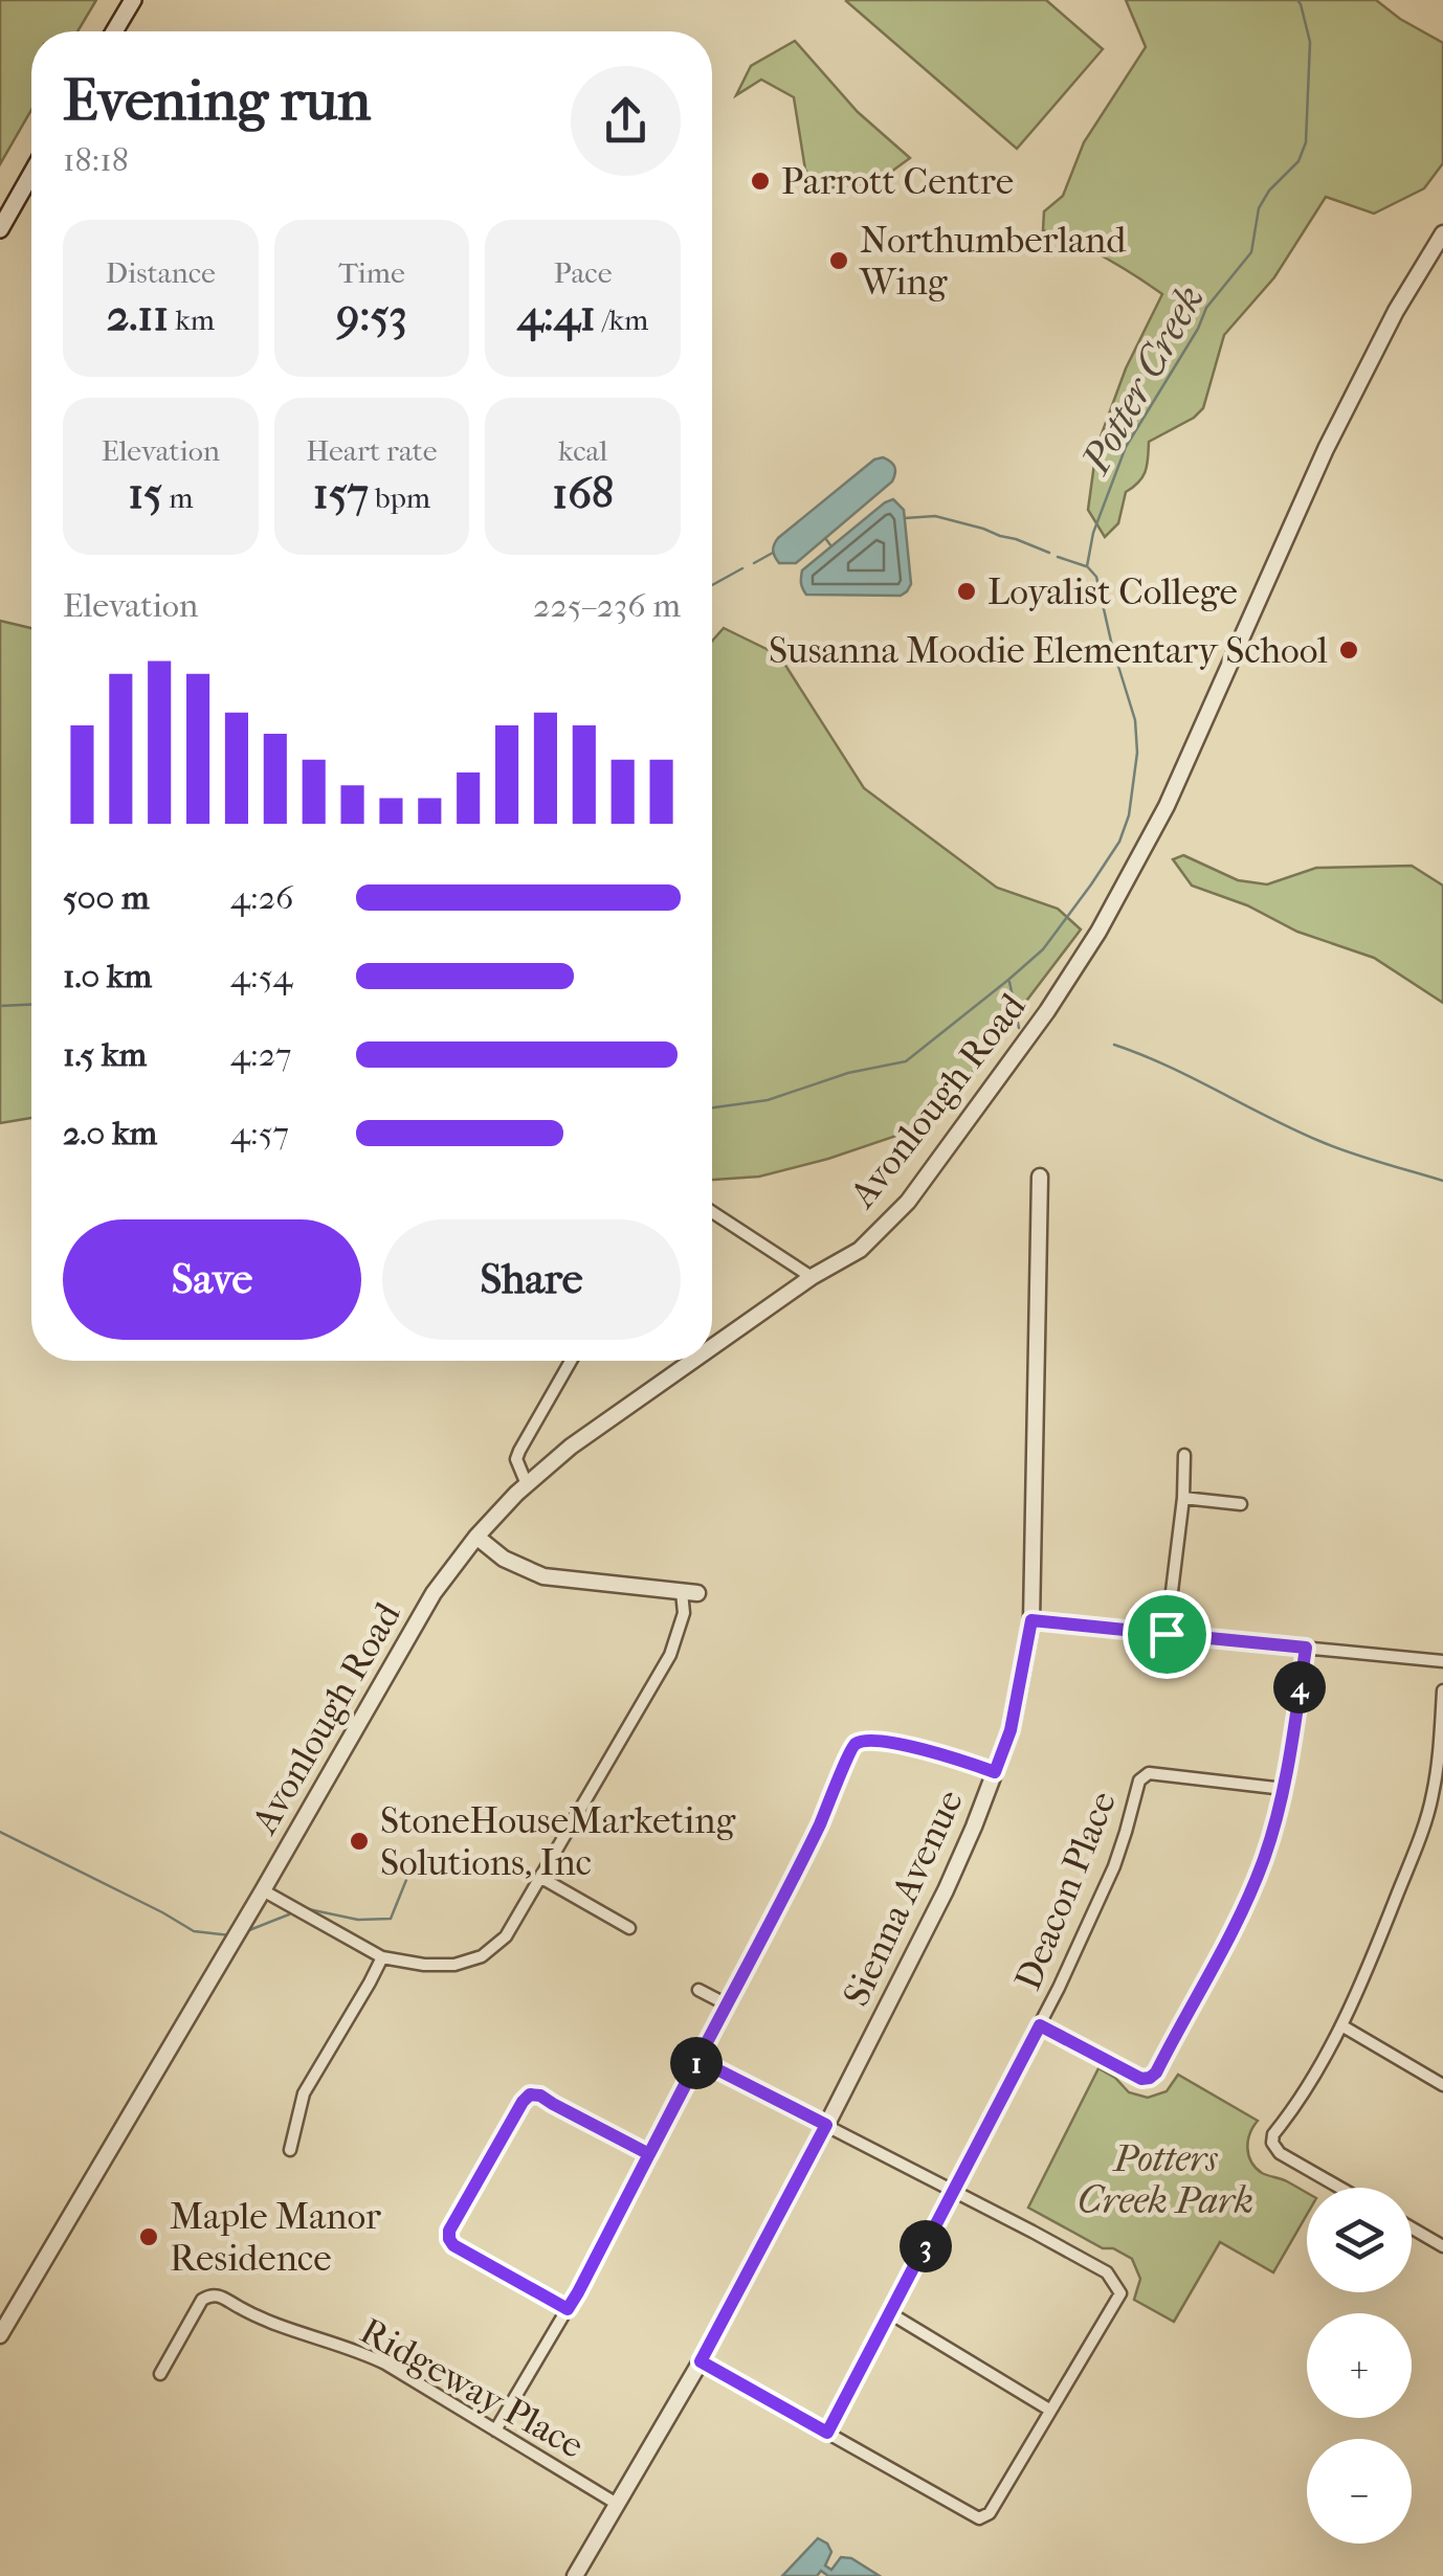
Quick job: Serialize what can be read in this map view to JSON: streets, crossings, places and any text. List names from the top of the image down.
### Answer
{
  "streets": {
    "street": [
      "Avonlough Road",
      "Deacon Place",
      "Sienna Avenue",
      "Ridgeway Place"
    ]
  },
  "crossings": [
    ["Sienna Avenue", "Ridgeway Place"]
  ],
  "water": ["Potter Creek"],
  "parks": ["Potters Creek Park"],
  "places": [
    "Parrott Centre",
    "Northumberland Wing",
    "Loyalist College",
    "Susanna Moodie Elementary School",
    "StoneHouseMarketing Solutions, Inc",
    "Maple Manor Residence"
  ],
  "page": {
    "heading": ["Evening run", "18:18"],
    "stats": [
      ["Distance", "2.11 km"],
      ["Time", "9:53"],
      ["Pace", "4:41 /km"],
      ["Elevation", "15 m"],
      ["Heart rate", "157 bpm"],
      ["kcal", "168"]
    ],
    "chart": ["Elevation", "225–236 m"],
    "list": [
      {
        "name": "500 m",
        "note": "4:26"
      },
      {
        "name": "1.0 km",
        "note": "4:54"
      },
      {
        "name": "1.5 km",
        "note": "4:27"
      },
      {
        "name": "2.0 km",
        "note": "4:57"
      }
    ],
    "buttons": ["Save", "Share"],
    "pins": ["4", "1", "3"],
    "map_buttons": ["+", "−"]
  }
}
